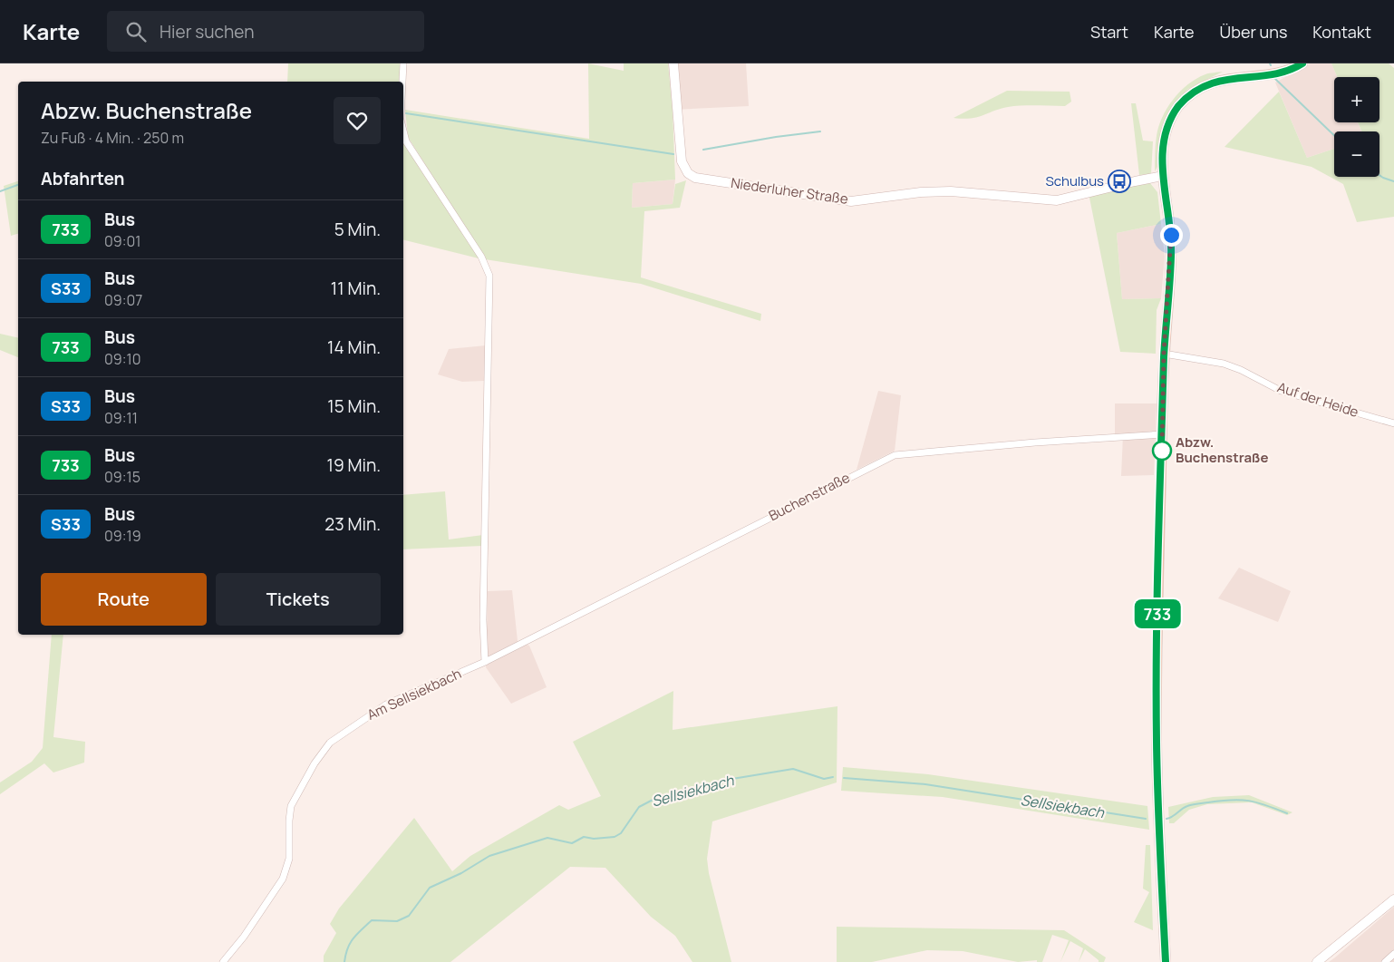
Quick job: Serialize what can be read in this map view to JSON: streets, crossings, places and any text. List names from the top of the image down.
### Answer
{
  "streets": {
    "street": [
      "Niederluher Straße",
      "Auf der Heide",
      "Buchenstraße",
      "Am Sellsiekbach"
    ]
  },
  "crossings": [
    ["Buchenstraße", "Am Sellsiekbach"]
  ],
  "water": ["Sellsiekbach"],
  "places": {
    "bus stop": ["Schulbus"],
    "other": ["Abzw. Buchenstraße"]
  },
  "lines": ["bus line 733"],
  "page": {
    "header": "Karte",
    "search": "Hier suchen",
    "nav": [
      "Start",
      "Karte",
      "Über uns",
      "Kontakt"
    ],
    "on_map": "733",
    "map_buttons": ["+", "−"],
    "heading": [
      ["Abzw. Buchenstraße", "Zu Fuß · 4 Min. · 250 m"],
      "Abfahrten"
    ],
    "list": [
      {
        "mark": "733",
        "name": "Bus",
        "note": "09:01",
        "value": "5 Min."
      },
      {
        "mark": "S33",
        "name": "Bus",
        "note": "09:07",
        "value": "11 Min."
      },
      {
        "mark": "733",
        "name": "Bus",
        "note": "09:10",
        "value": "14 Min."
      },
      {
        "mark": "S33",
        "name": "Bus",
        "note": "09:11",
        "value": "15 Min."
      },
      {
        "mark": "733",
        "name": "Bus",
        "note": "09:15",
        "value": "19 Min."
      },
      {
        "mark": "S33",
        "name": "Bus",
        "note": "09:19",
        "value": "23 Min."
      }
    ],
    "buttons": ["Route", "Tickets"]
  }
}
